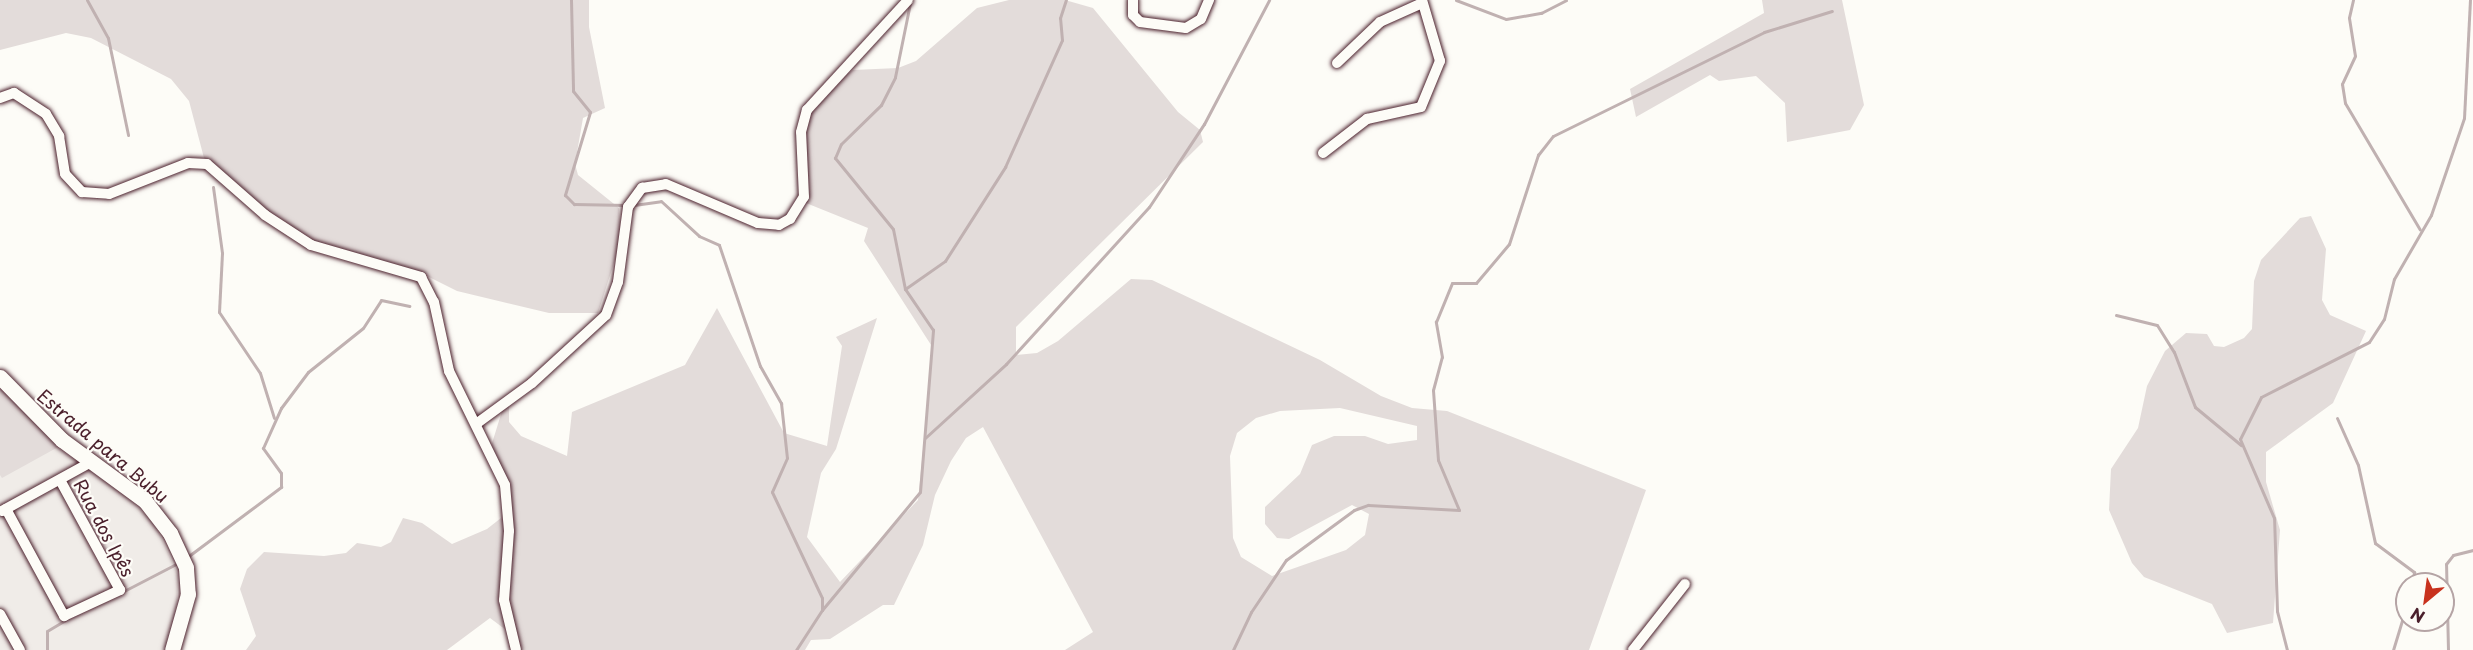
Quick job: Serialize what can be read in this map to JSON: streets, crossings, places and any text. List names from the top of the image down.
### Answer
{
  "streets": {
    "street": ["Estrada para Bubu", "Rua dos Ipês"]
  },
  "north": "bottom left"
}
